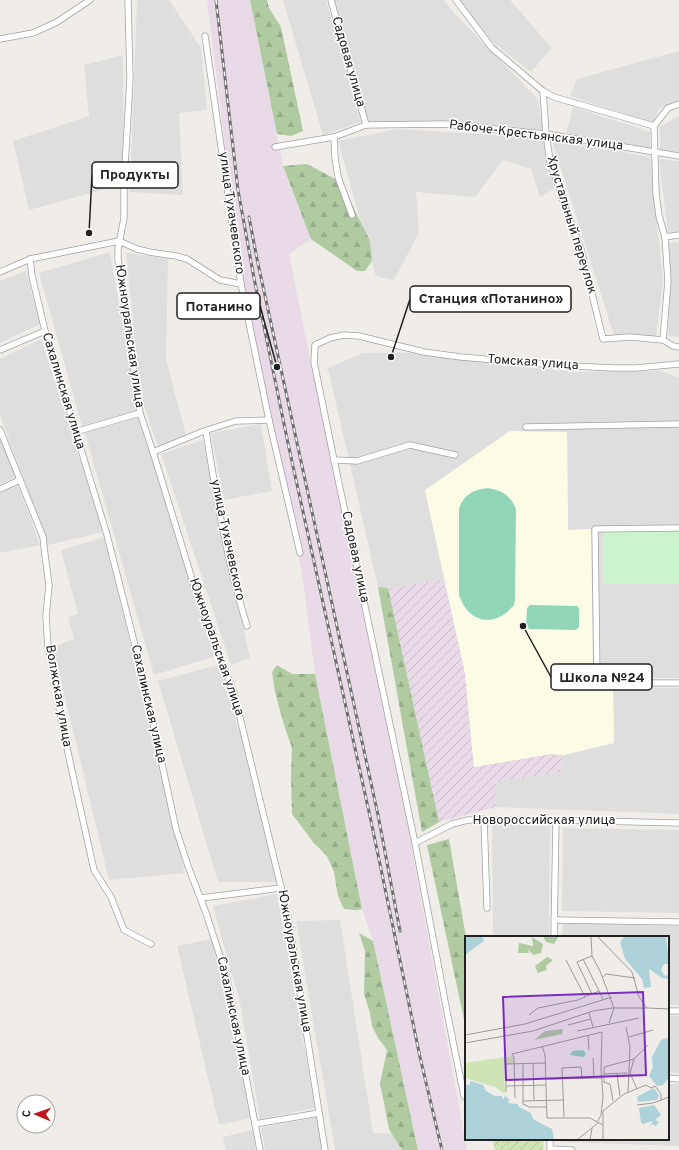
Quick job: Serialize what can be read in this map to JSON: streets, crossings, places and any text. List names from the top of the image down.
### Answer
{
  "streets": {
    "street": [
      "Садовая улица",
      "Рабоче-Крестьянская улица",
      "улица Тухачевского",
      "Хрустальный переулок",
      "Южноуральская улица",
      "Томская улица",
      "Сахалинская улица",
      "Волжская улица",
      "Новороссийская улица"
    ]
  },
  "crossings": [
    ["Садовая улица", "Рабоче-Крестьянская улица"],
    ["Садовая улица", "Томская улица"],
    ["Садовая улица", "Новороссийская улица"],
    ["Рабоче-Крестьянская улица", "Хрустальный переулок"]
  ],
  "places": [
    "Продукты",
    "Станция «Потанино»",
    "Потанино",
    "Школа №24"
  ],
  "north": "left"
}
